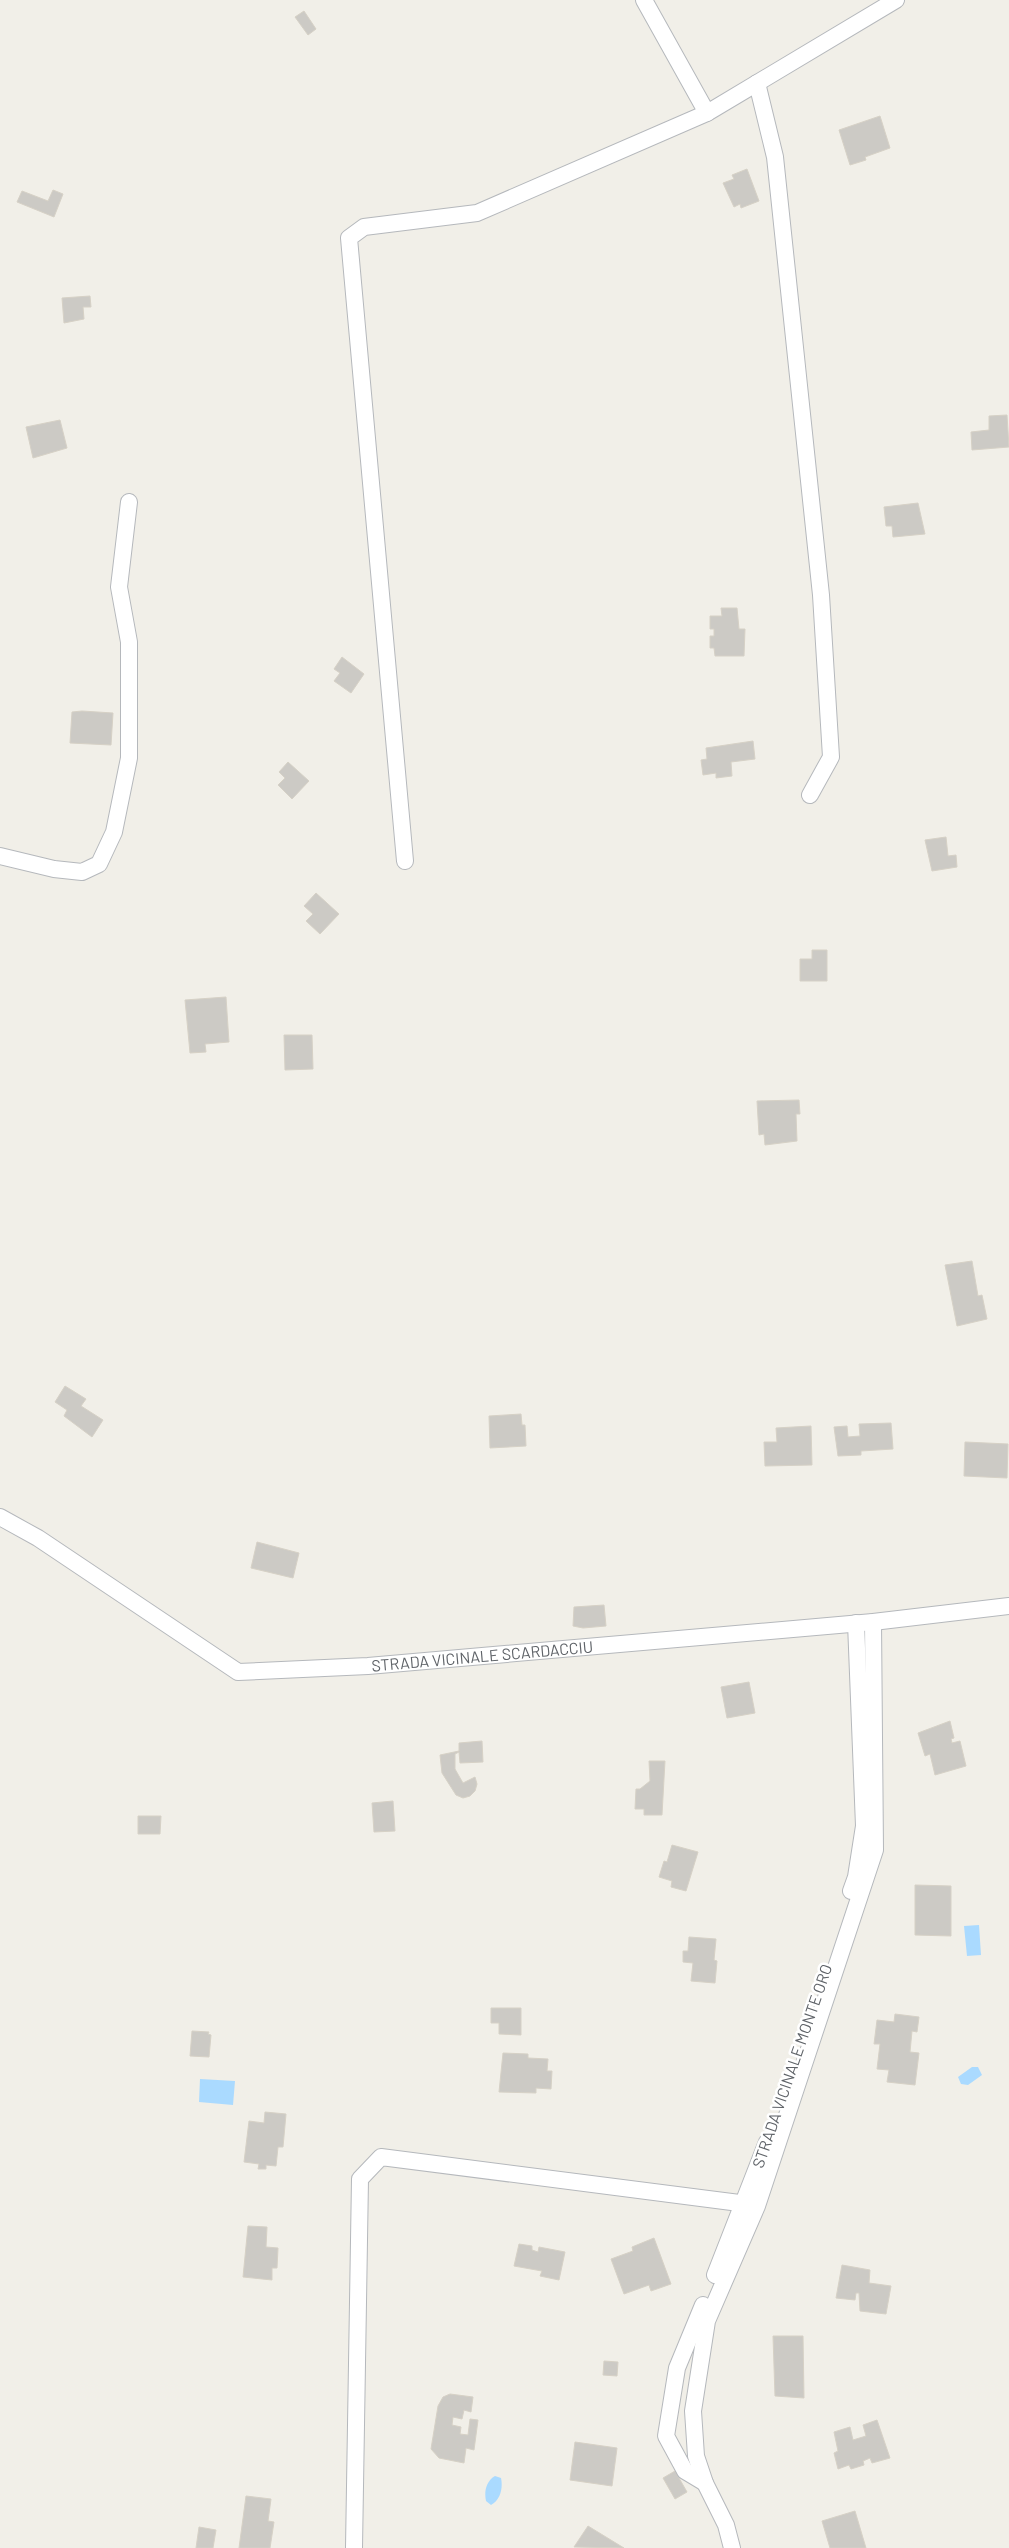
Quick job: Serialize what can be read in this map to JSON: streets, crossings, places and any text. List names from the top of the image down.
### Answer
{
  "streets": {
    "street": ["STRADA VICINALE SCARDACCIU", "STRADA VICINALE MONTE ORO"]
  },
  "crossings": [
    ["STRADA VICINALE SCARDACCIU", "STRADA VICINALE MONTE ORO"]
  ]
}
